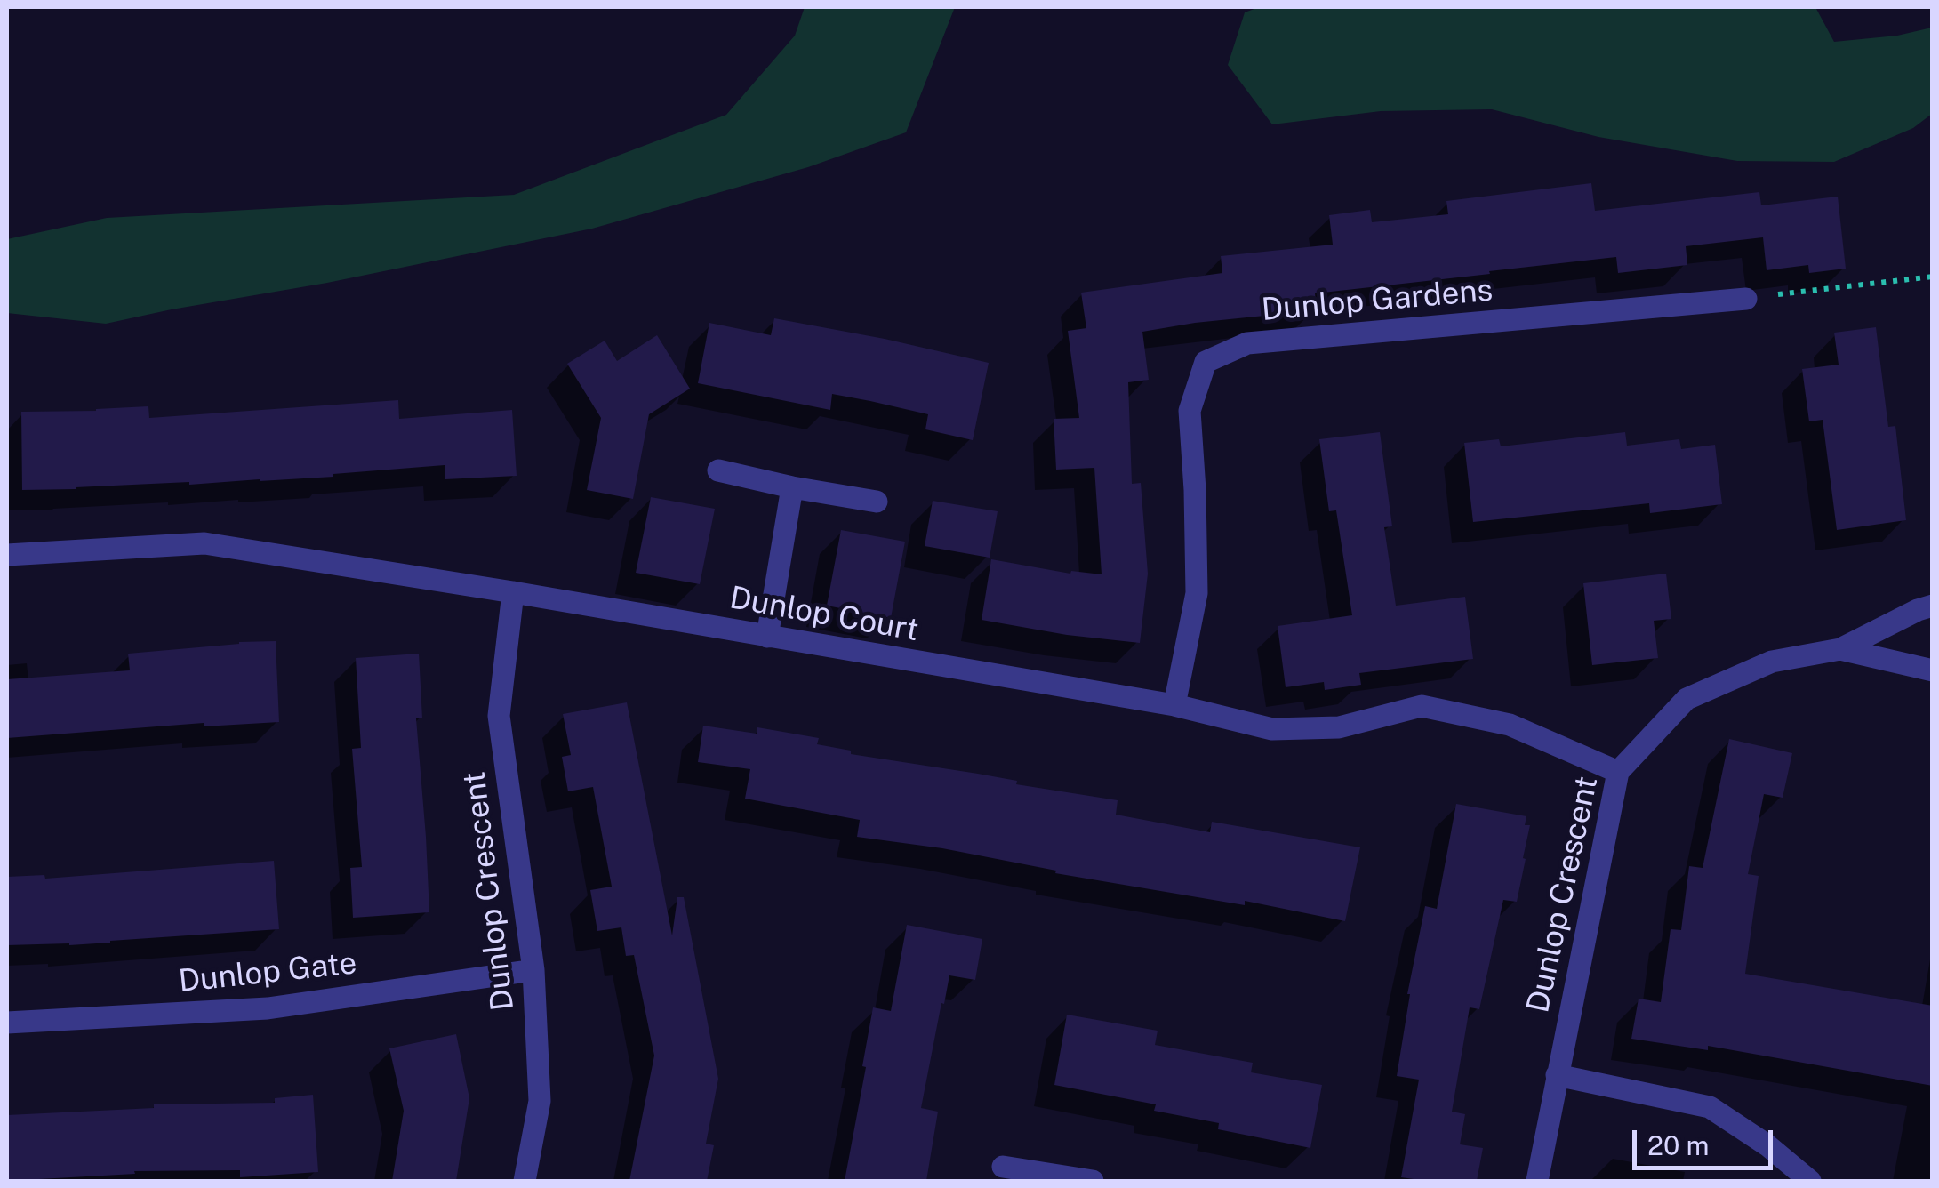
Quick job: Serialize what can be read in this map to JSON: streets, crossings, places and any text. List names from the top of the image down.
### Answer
{
  "streets": {
    "street": [
      "Dunlop Gardens",
      "Dunlop Court",
      "Dunlop Crescent",
      "Dunlop Gate"
    ]
  },
  "crossings": [
    ["Dunlop Gardens", "Dunlop Court"],
    ["Dunlop Court", "Dunlop Crescent"],
    ["Dunlop Crescent", "Dunlop Gate"]
  ],
  "scale_bar": "20 m"
}
